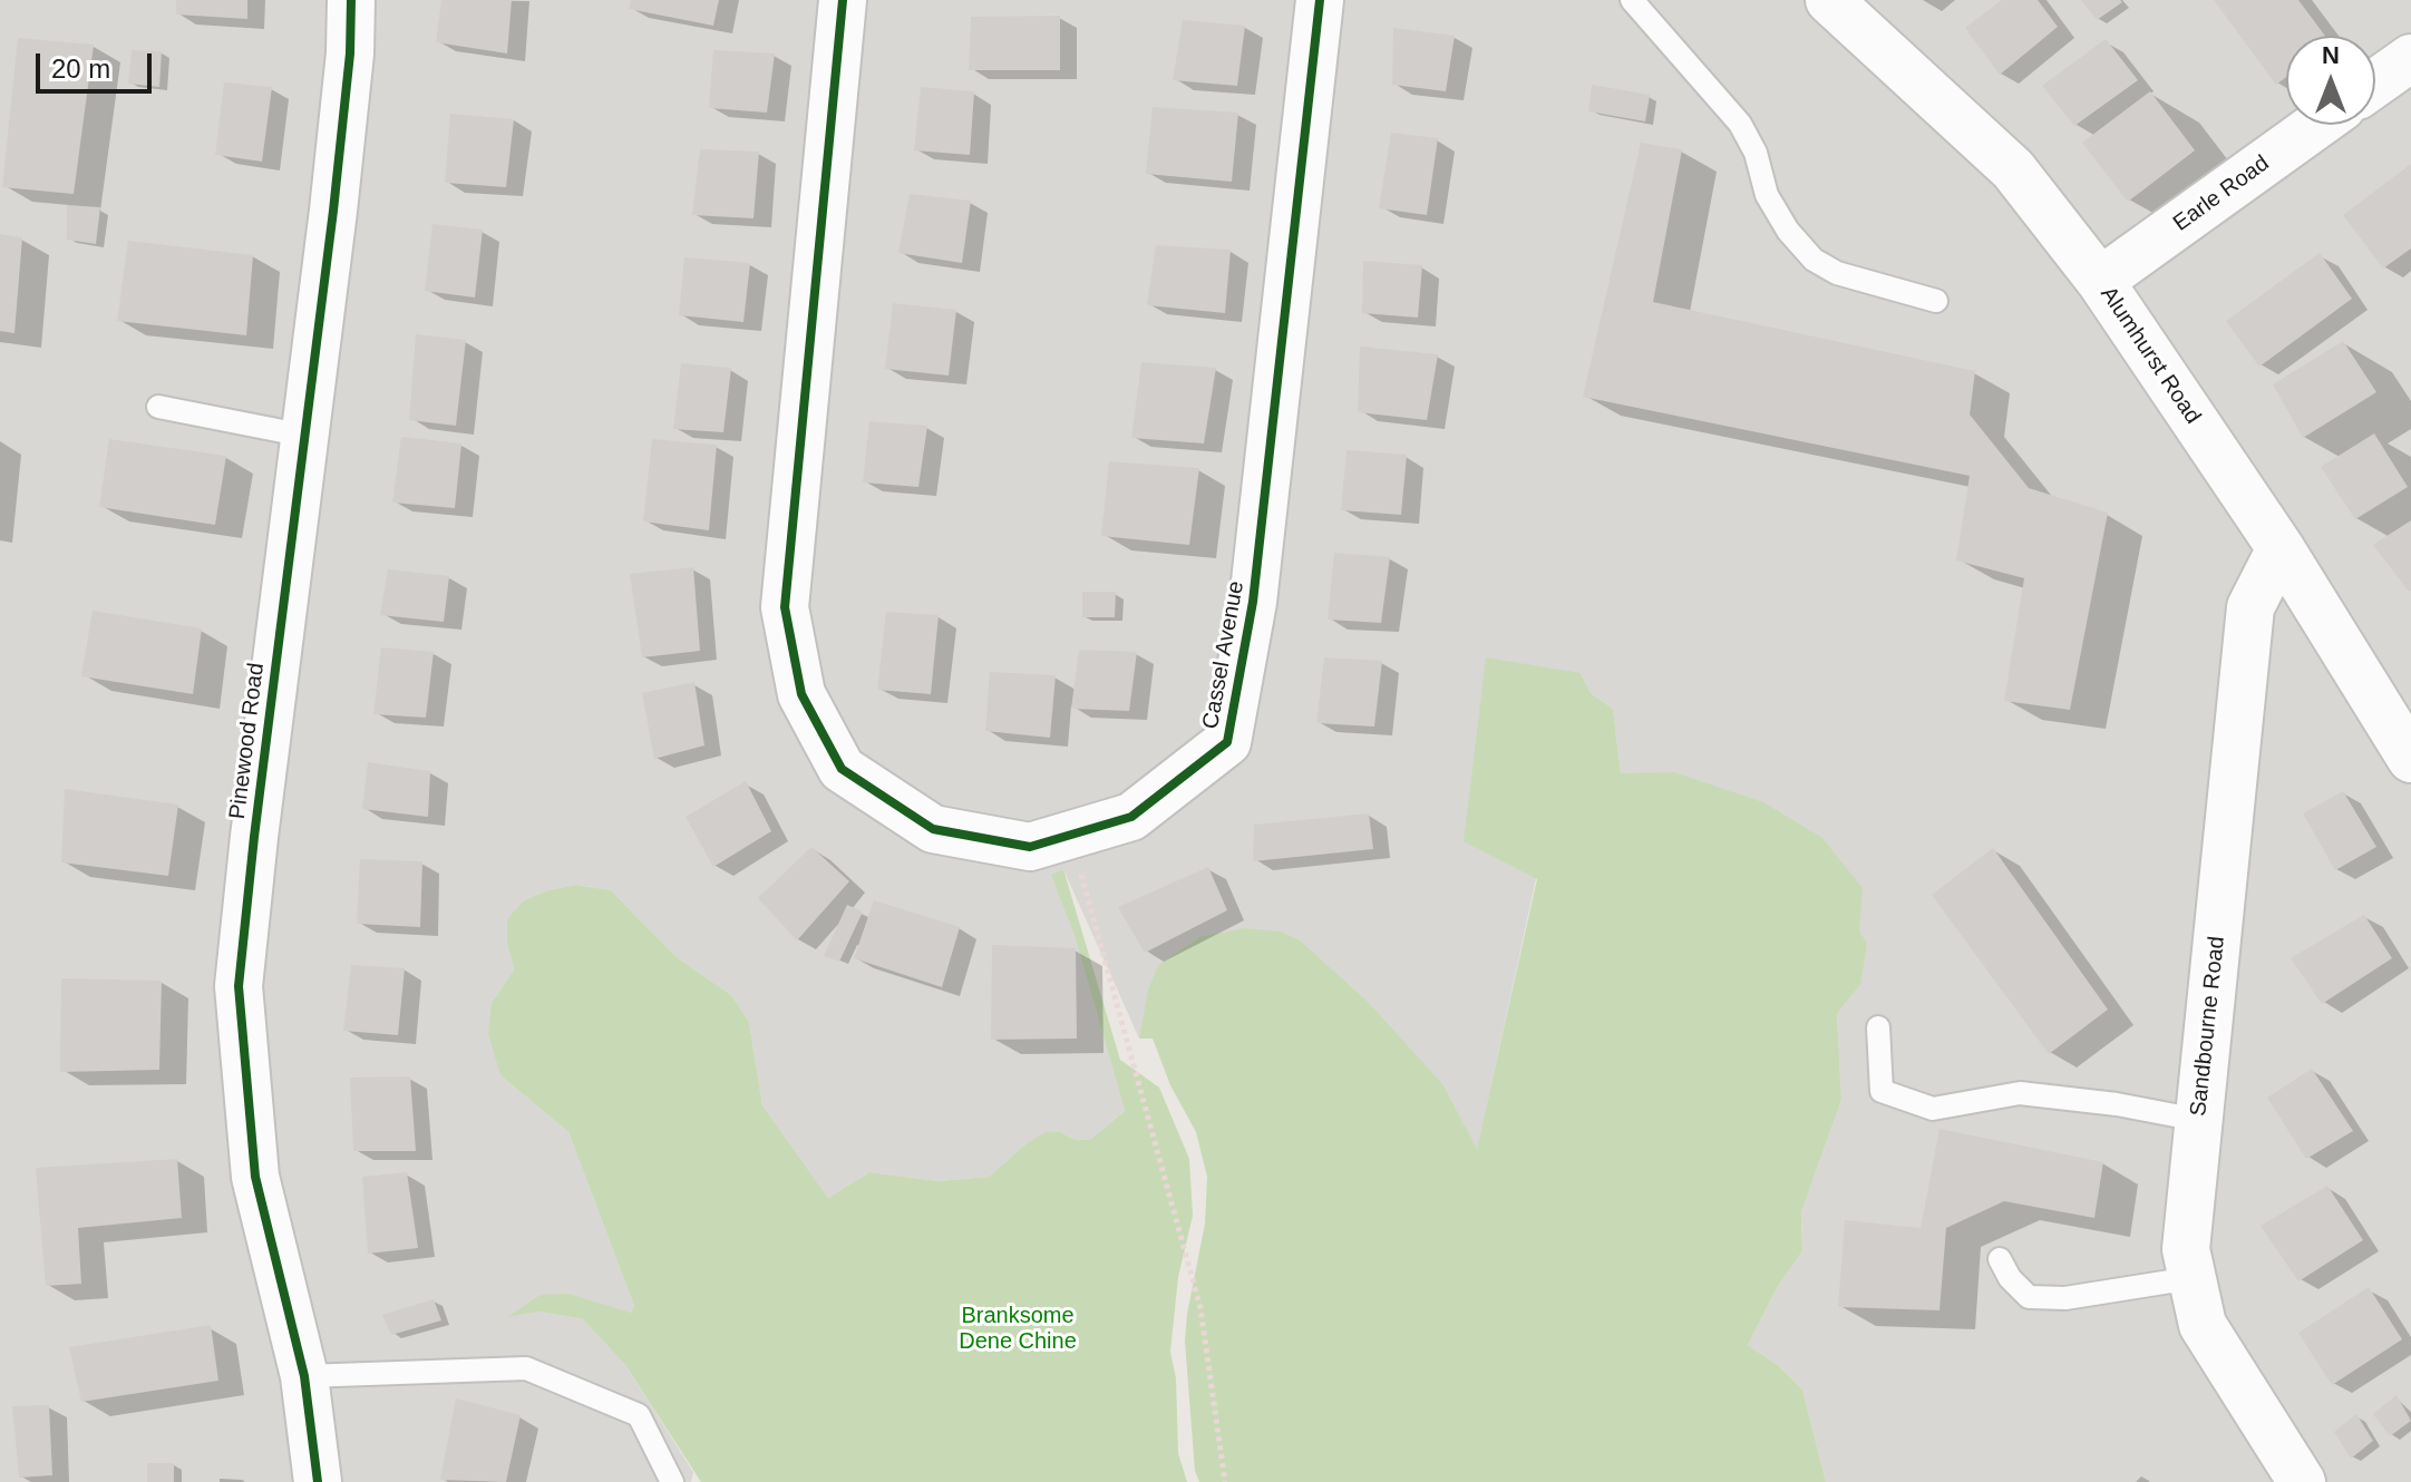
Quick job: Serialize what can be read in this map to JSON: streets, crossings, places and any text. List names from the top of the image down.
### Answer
{
  "streets": {
    "street": [
      "Earle Road",
      "Alumhurst Road",
      "Cassel Avenue",
      "Pinewood Road",
      "Sandbourne Road"
    ]
  },
  "crossings": [
    ["Earle Road", "Alumhurst Road"],
    ["Alumhurst Road", "Sandbourne Road"]
  ],
  "parks": ["Branksome Dene Chine"],
  "scale_bar": "20 m",
  "north": "top"
}
